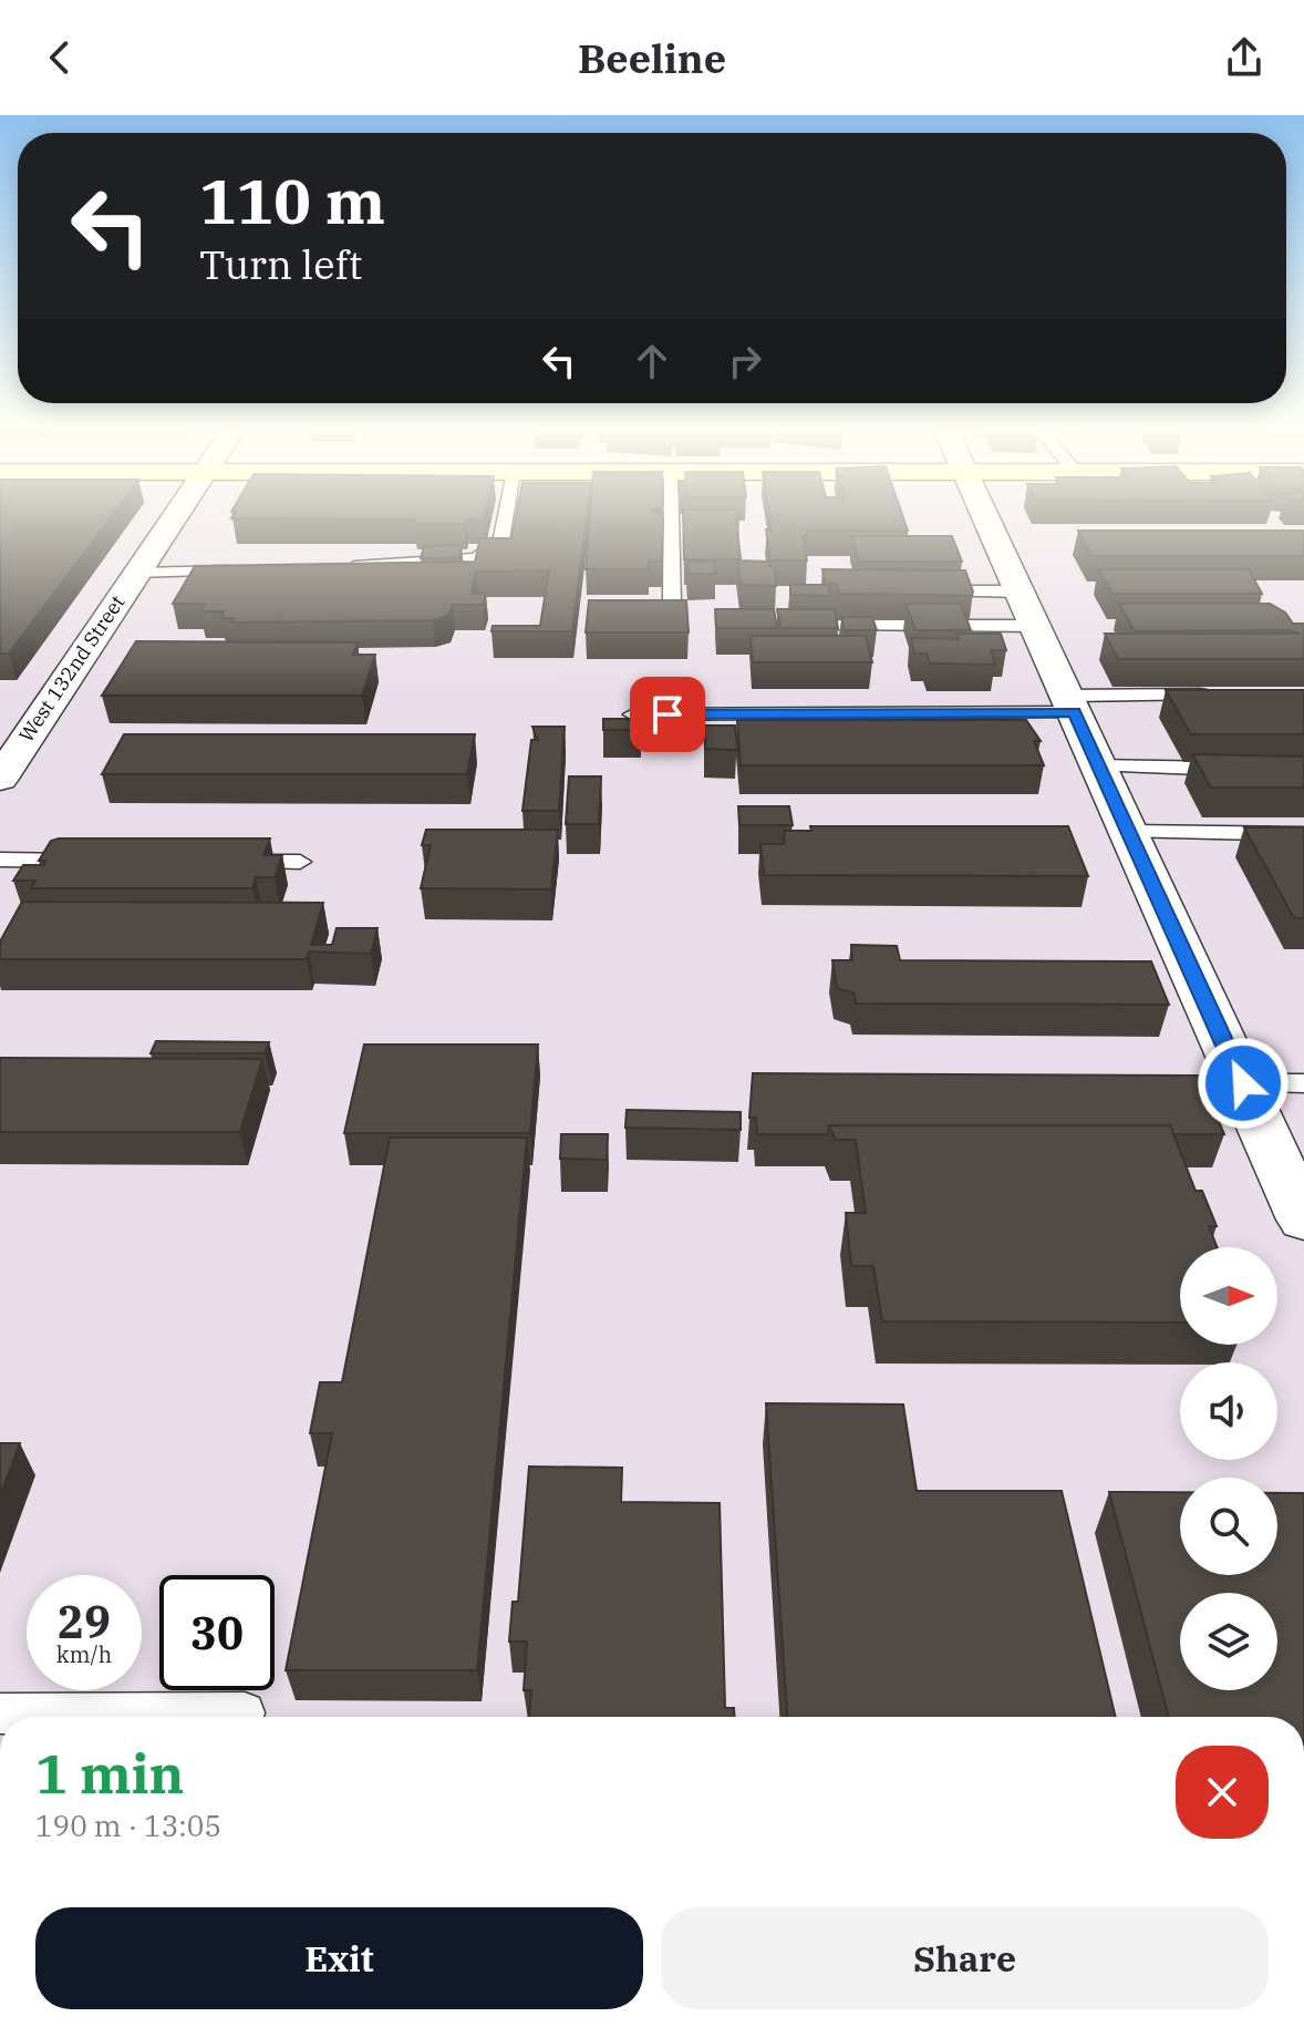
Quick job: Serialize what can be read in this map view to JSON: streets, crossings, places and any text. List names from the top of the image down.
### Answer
{
  "streets": {
    "street": ["West 132nd Street"]
  },
  "north": "right",
  "page": {
    "header": "Beeline",
    "turn": ["110 m", "Turn left"],
    "speed": "29 km/h",
    "limit": "30",
    "heading": ["1 min", "190 m · 13:05"],
    "buttons": ["Exit", "Share"]
  }
}
